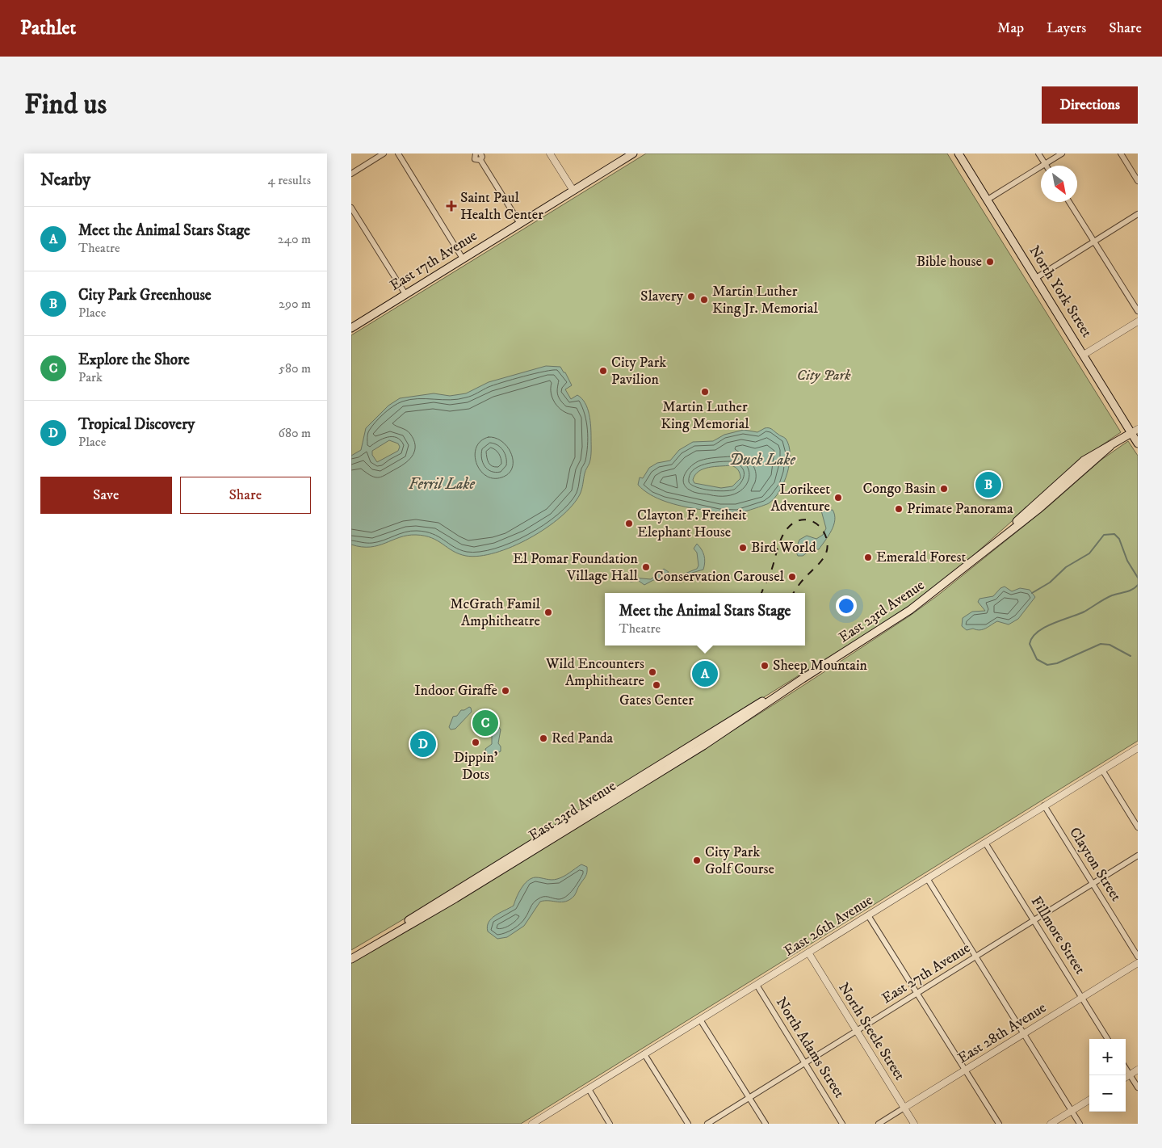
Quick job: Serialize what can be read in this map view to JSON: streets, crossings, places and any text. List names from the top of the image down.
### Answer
{
  "streets": {
    "main road": ["East 17th Avenue", "North York Street", "East 23rd Avenue"],
    "street": [
      "Clayton Street",
      "East 26th Avenue",
      "Fillmore Street",
      "East 27th Avenue",
      "North Steele Street",
      "East 28th Avenue",
      "North Adams Street"
    ]
  },
  "crossings": [
    ["North York Street", "East 23rd Avenue"],
    ["Clayton Street", "East 26th Avenue"],
    ["Clayton Street", "East 27th Avenue"],
    ["East 26th Avenue", "Fillmore Street"],
    ["East 26th Avenue", "North Steele Street"],
    ["East 26th Avenue", "North Adams Street"],
    ["Fillmore Street", "East 27th Avenue"],
    ["Fillmore Street", "East 28th Avenue"],
    ["East 27th Avenue", "North Steele Street"],
    ["East 27th Avenue", "North Adams Street"],
    ["North Steele Street", "East 28th Avenue"]
  ],
  "water": ["Duck Lake", "Ferril Lake"],
  "parks": ["City Park"],
  "places": {
    "health": ["Saint Paul Health Center"],
    "other": [
      "Bible house",
      "Slavery",
      "Martin Luther King Jr. Memorial",
      "City Park Pavilion",
      "Martin Luther King Memorial",
      "Congo Basin",
      "Lorikeet Adventure",
      "Primate Panorama",
      "Clayton F. Freiheit Elephant House",
      "Bird World",
      "Emerald Forest",
      "El Pomar Foundation Village Hall",
      "Conservation Carousel",
      "McGrath Famil Amphitheatre",
      "Sheep Mountain",
      "Wild Encounters Amphitheatre",
      "Gates Center",
      "Indoor Giraffe",
      "Red Panda",
      "Dippin' Dots",
      "City Park Golf Course"
    ]
  },
  "north": "bottom right",
  "page": {
    "header": "Pathlet",
    "nav": ["Map", "Layers", "Share"],
    "buttons": [
      "Directions",
      ["Save", "Share"]
    ],
    "title": "Find us",
    "heading": ["Nearby", "4 results"],
    "list": [
      {
        "mark": "A",
        "name": "Meet the Animal Stars Stage",
        "note": "Theatre",
        "value": "240 m"
      },
      {
        "mark": "B",
        "name": "City Park Greenhouse",
        "note": "Place",
        "value": "290 m"
      },
      {
        "mark": "C",
        "name": "Explore the Shore",
        "note": "Park",
        "value": "580 m"
      },
      {
        "mark": "D",
        "name": "Tropical Discovery",
        "note": "Place",
        "value": "680 m"
      }
    ],
    "pins": [
      "B",
      "A",
      "C",
      "D"
    ],
    "popup": ["Meet the Animal Stars Stage", "Theatre"],
    "map_buttons": ["+", "−"]
  }
}
